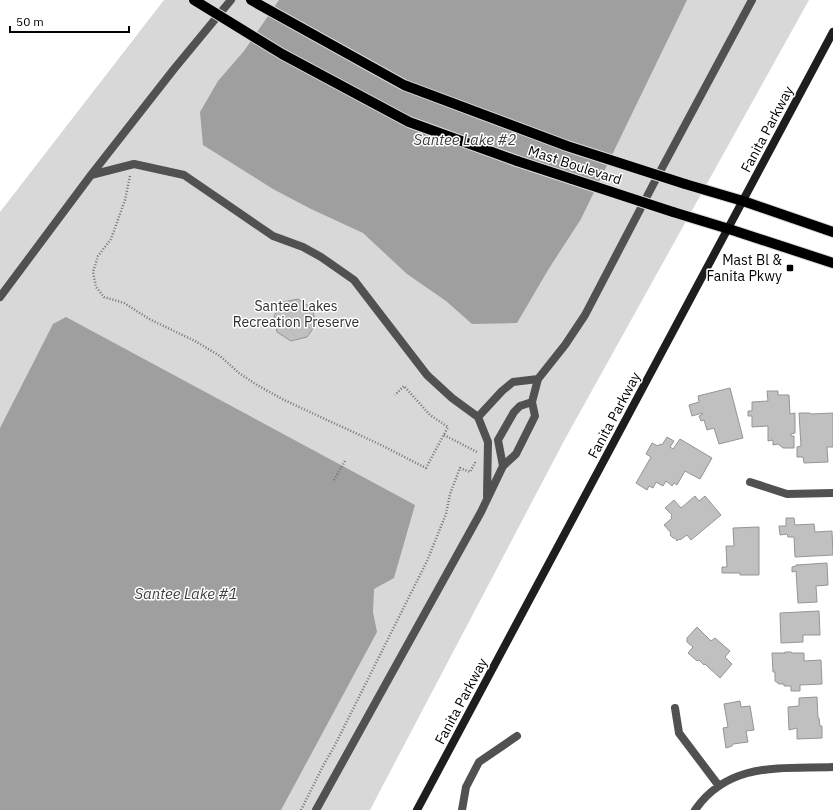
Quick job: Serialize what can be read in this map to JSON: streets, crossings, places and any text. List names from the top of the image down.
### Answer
{
  "streets": {
    "main road": ["Mast Boulevard"],
    "street": ["Fanita Parkway"]
  },
  "crossings": [
    ["Fanita Parkway", "Mast Boulevard"]
  ],
  "water": ["Santee Lake #2", "Santee Lake #1"],
  "parks": ["Santee Lakes Recreation Preserve"],
  "places": {
    "transit": ["Mast Bl & Fanita Pkwy"]
  },
  "scale_bar": "50 m"
}
